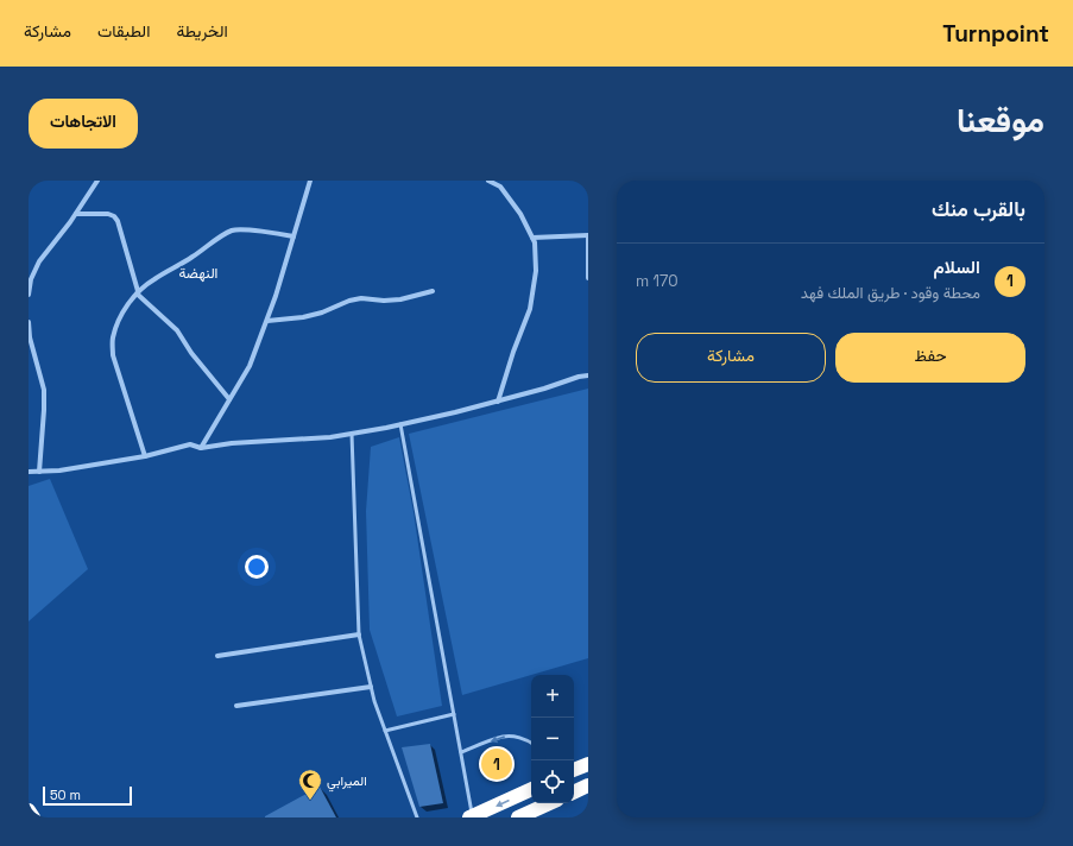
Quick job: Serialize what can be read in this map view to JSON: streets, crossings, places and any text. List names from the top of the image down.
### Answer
{
  "districts": ["النهضة"],
  "places": {
    "mosque": ["الميرابي"]
  },
  "scale_bar": "50 m",
  "page": {
    "header": "Turnpoint",
    "nav": ["الخريطة", "الطبقات", "مشاركة"],
    "title": "موقعنا",
    "buttons": [
      "الاتجاهات",
      ["حفظ", "مشاركة"]
    ],
    "heading": "بالقرب منك",
    "list": [
      {
        "mark": "1",
        "name": "السلام",
        "note": "محطة وقود · طريق الملك فهد",
        "value": "170 m"
      }
    ],
    "map_buttons": ["+", "−"],
    "pins": "1",
    "scale": "50 m"
  }
}
